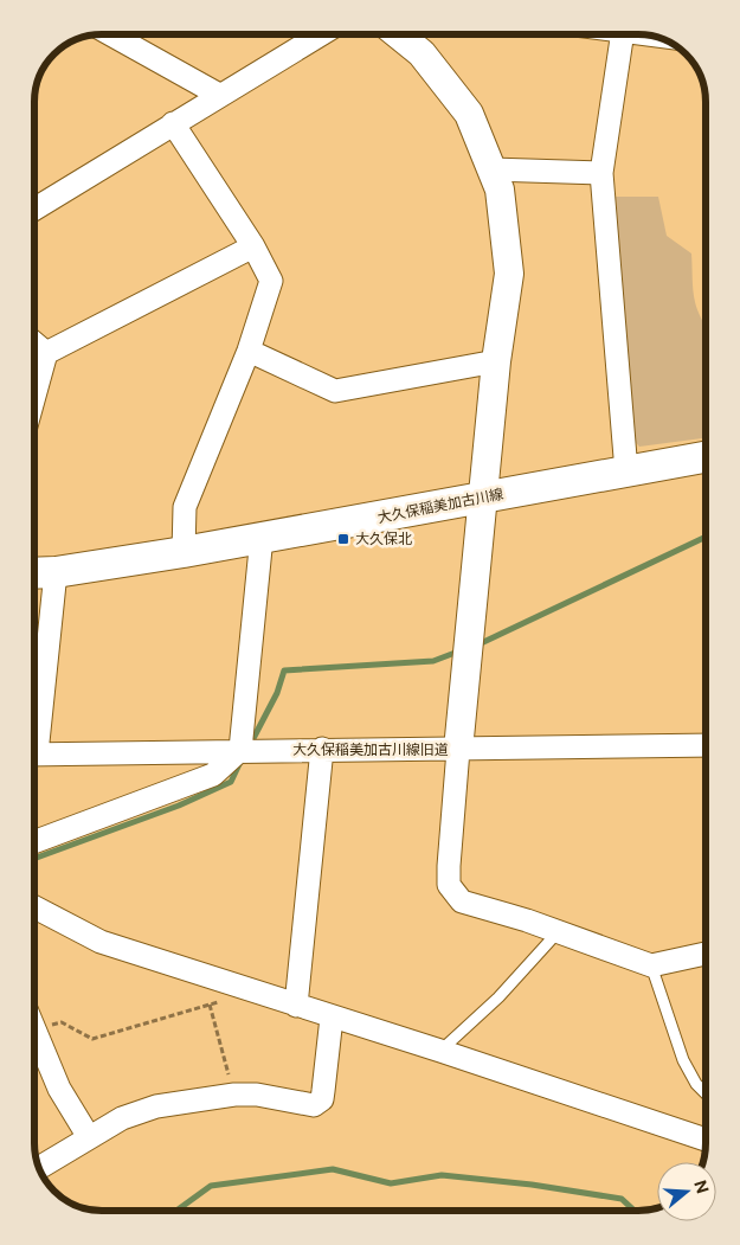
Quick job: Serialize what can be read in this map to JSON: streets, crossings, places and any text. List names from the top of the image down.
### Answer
{
  "streets": {
    "main road": ["大久保稲美加古川線"],
    "street": ["大久保稲美加古川線旧道"]
  },
  "places": {
    "transit": ["大久保北"]
  },
  "north": "right"
}
